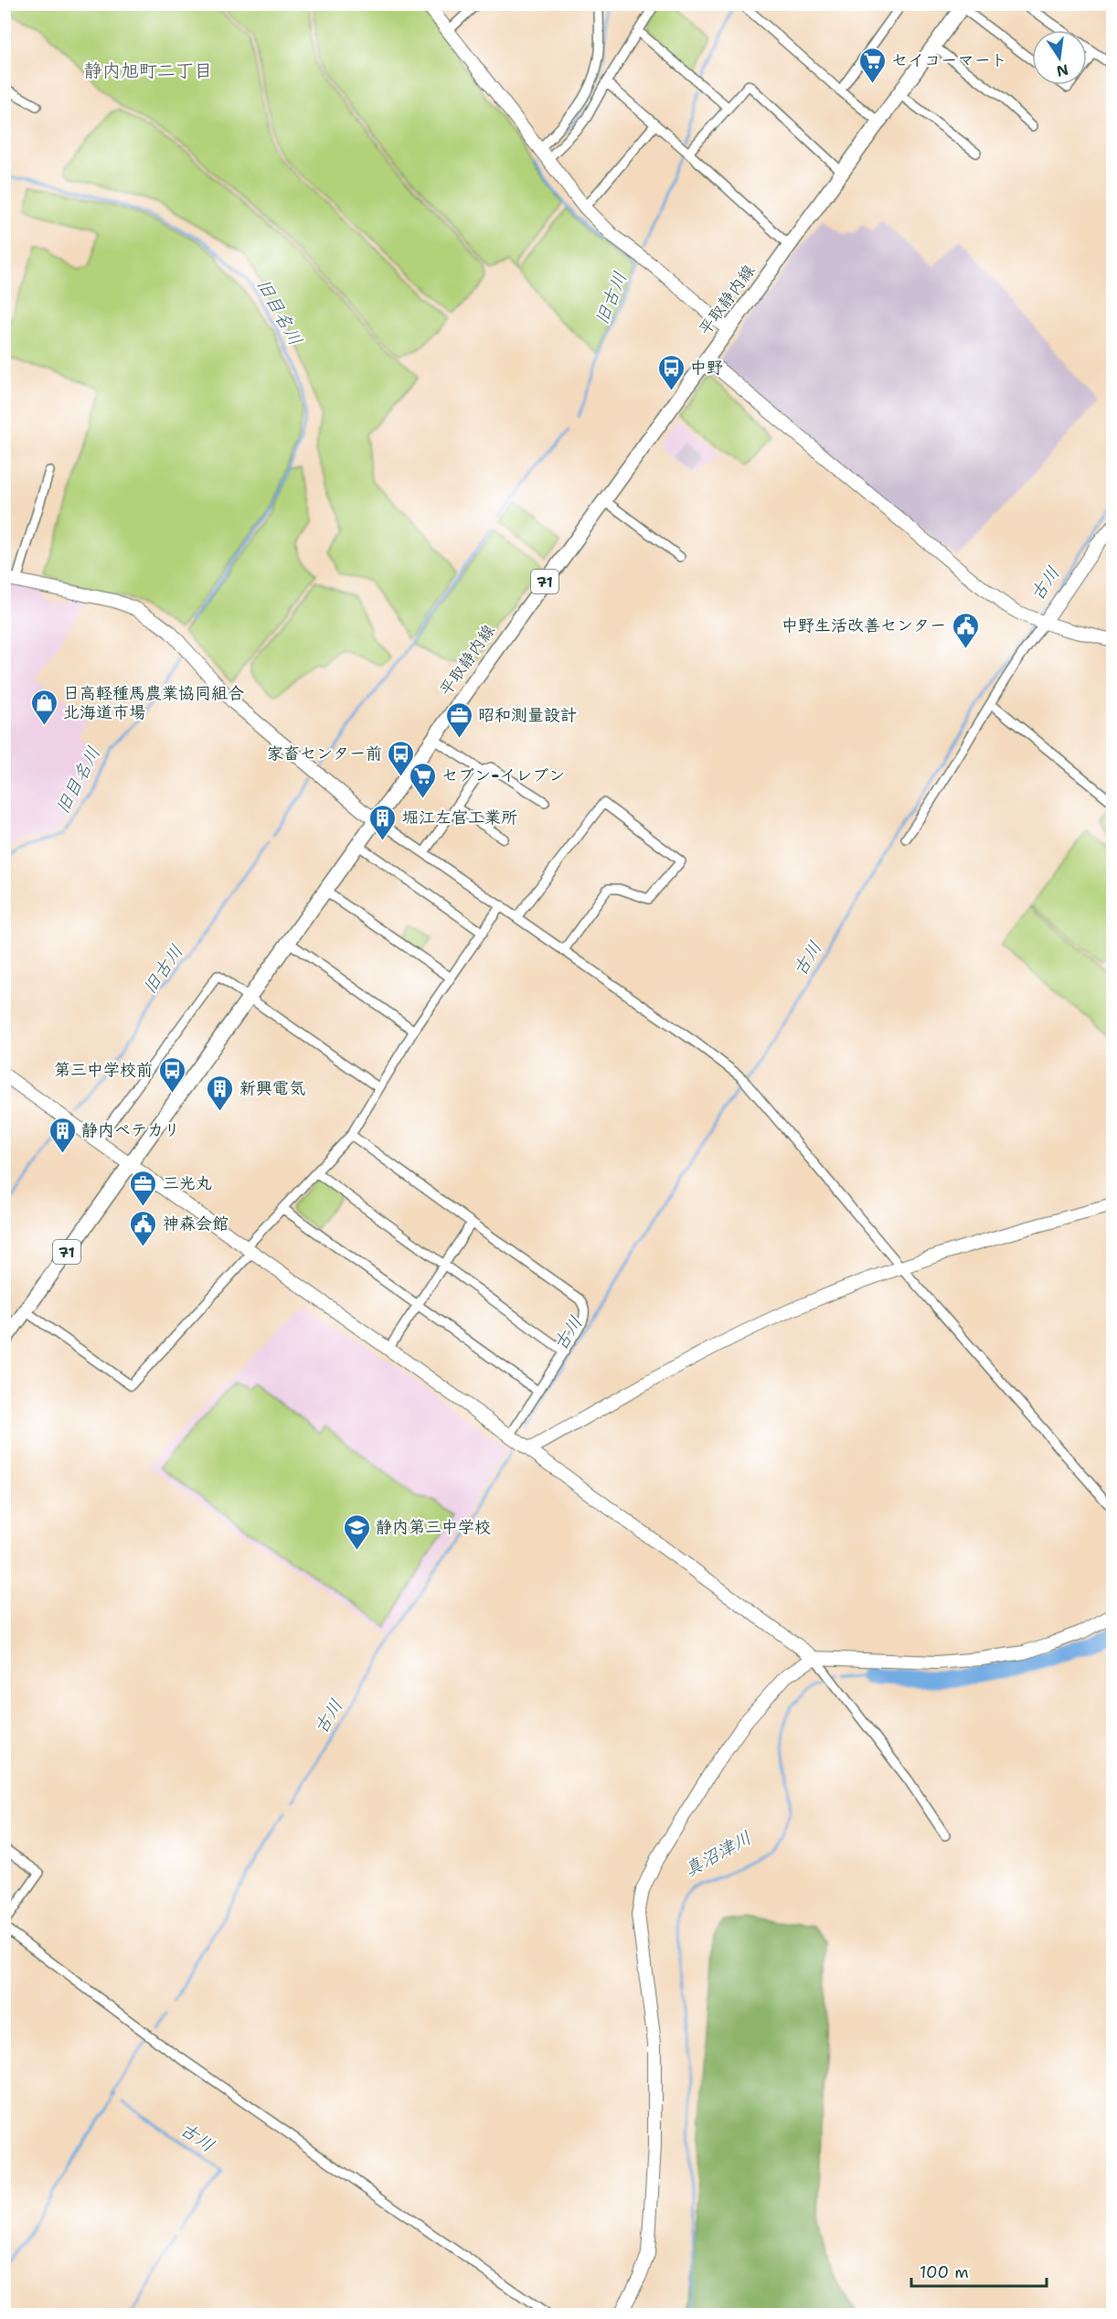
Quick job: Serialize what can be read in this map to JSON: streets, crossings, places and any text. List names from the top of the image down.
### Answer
{
  "streets": {
    "main road": ["平取静内線", "71"]
  },
  "districts": ["静内旭町二丁目"],
  "water": [
    "旧古川",
    "旧目名川",
    "古川",
    "真沼津川"
  ],
  "places": {
    "supermarket": ["セイコーマート", "セブン-イレブン"],
    "bus stop": ["中野", "家畜センター前", "第三中学校前"],
    "public building": ["中野生活改善センター", "神森会館"],
    "shop": ["日高軽種馬農業協同組合 北海道市場"],
    "office": ["昭和測量設計", "三光丸"],
    "building": ["堀江左官工業所", "新興電気", "静内ぺテカリ"],
    "school or university": ["静内第三中学校"]
  },
  "scale_bar": "100 m",
  "north": "bottom"
}
